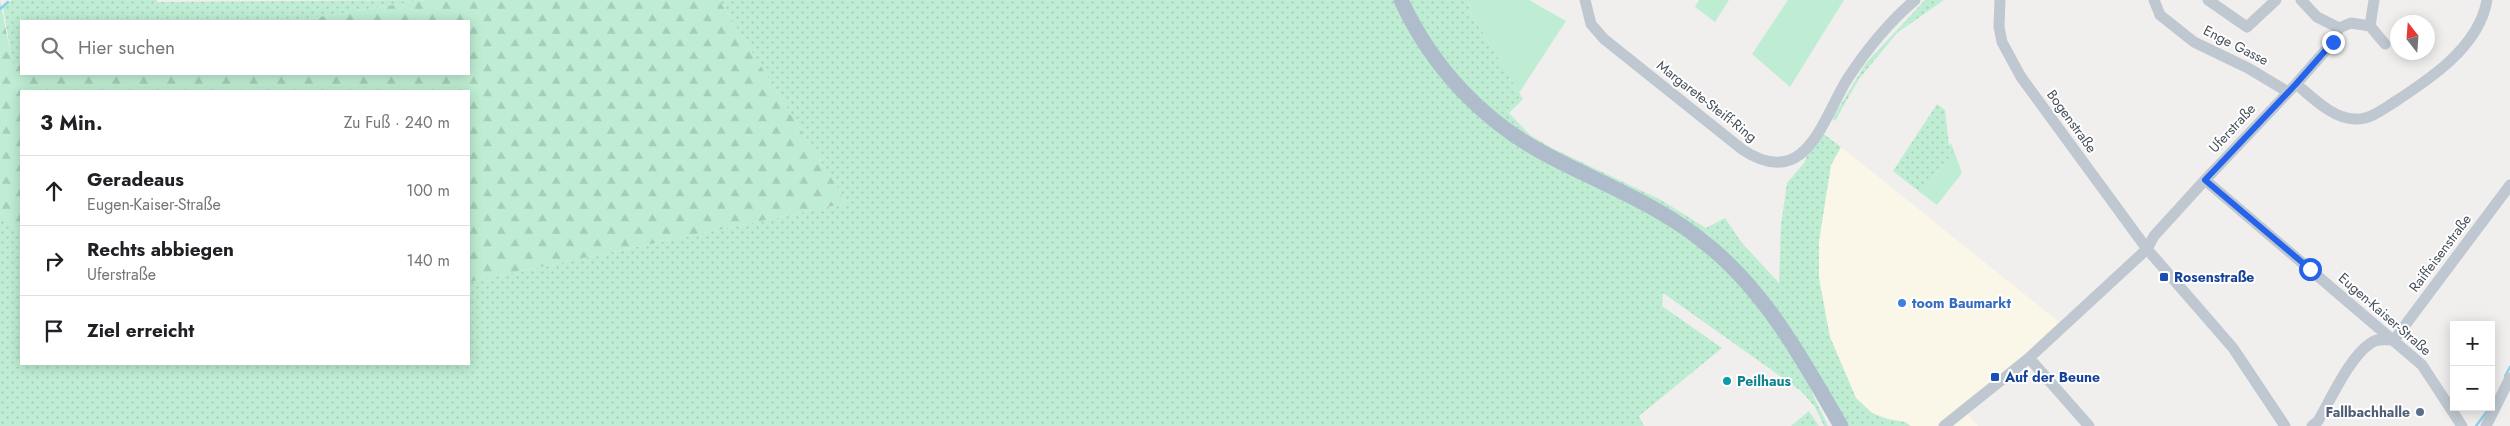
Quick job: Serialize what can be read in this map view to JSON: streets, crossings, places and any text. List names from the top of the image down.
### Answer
{
  "streets": {
    "street": [
      "Enge Gasse",
      "Margarete-Steiff-Ring",
      "Bogenstraße",
      "Uferstraße",
      "Raiffeisenstraße",
      "Eugen-Kaiser-Straße"
    ]
  },
  "crossings": [
    ["Enge Gasse", "Uferstraße"],
    ["Bogenstraße", "Uferstraße"],
    ["Uferstraße", "Eugen-Kaiser-Straße"],
    ["Raiffeisenstraße", "Eugen-Kaiser-Straße"]
  ],
  "places": {
    "transit": ["Rosenstraße", "Auf der Beune"],
    "other": ["toom Baumarkt", "Peilhaus", "Fallbachhalle"]
  },
  "north": "top",
  "page": {
    "search": "Hier suchen",
    "heading": ["3 Min.", "Zu Fuß · 240 m"],
    "list": [
      ["Geradeaus", "Eugen-Kaiser-Straße", "100 m"],
      ["Rechts abbiegen", "Uferstraße", "140 m"],
      "Ziel erreicht"
    ],
    "map_buttons": ["+", "−"]
  }
}
